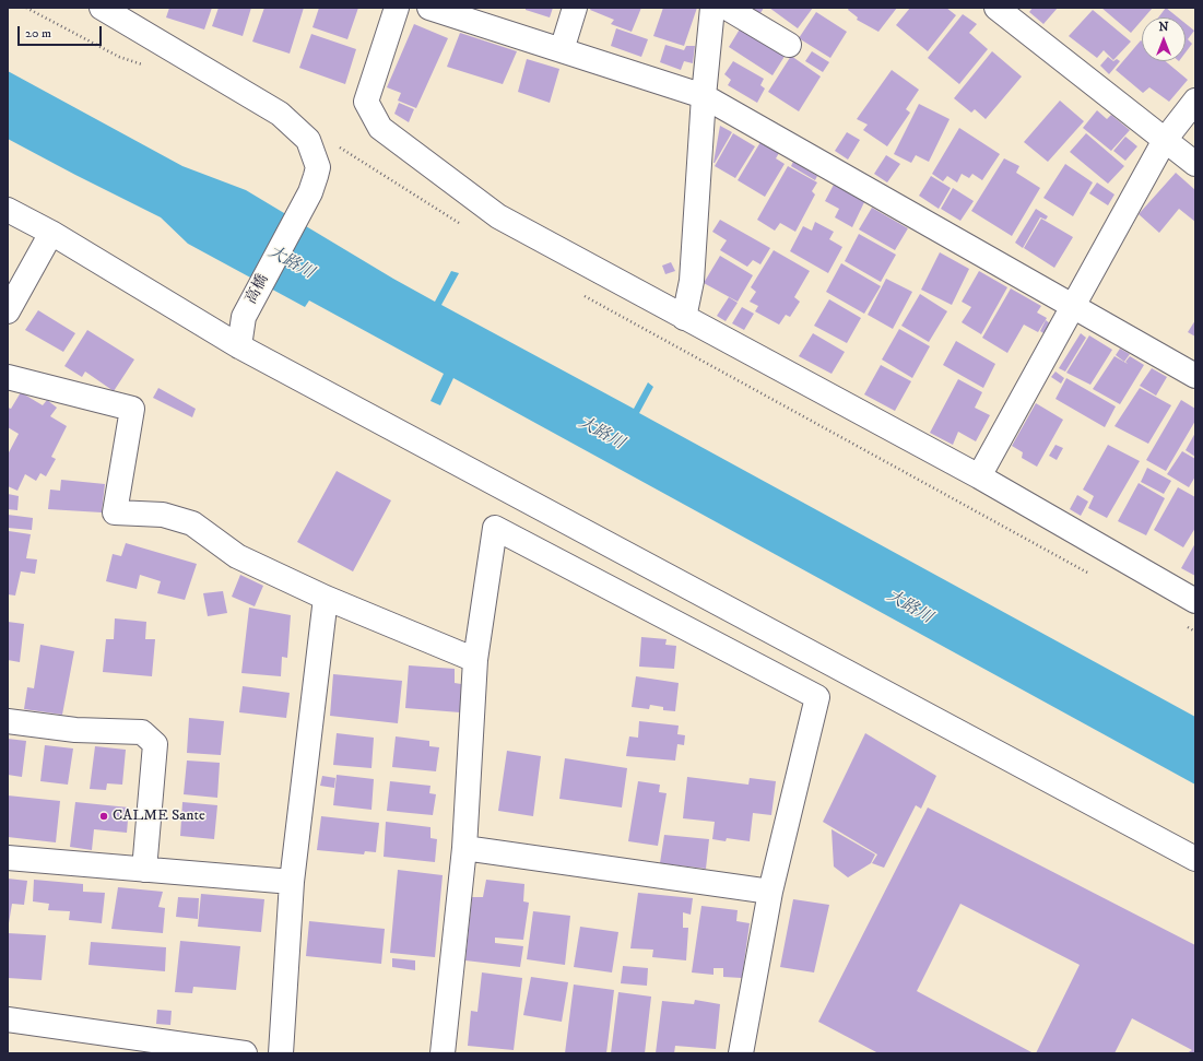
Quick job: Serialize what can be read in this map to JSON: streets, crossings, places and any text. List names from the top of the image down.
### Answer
{
  "streets": {
    "street": ["高橋"]
  },
  "water": ["大路川"],
  "places": ["CALME Sante"],
  "scale_bar": "20 m",
  "north": "top"
}
